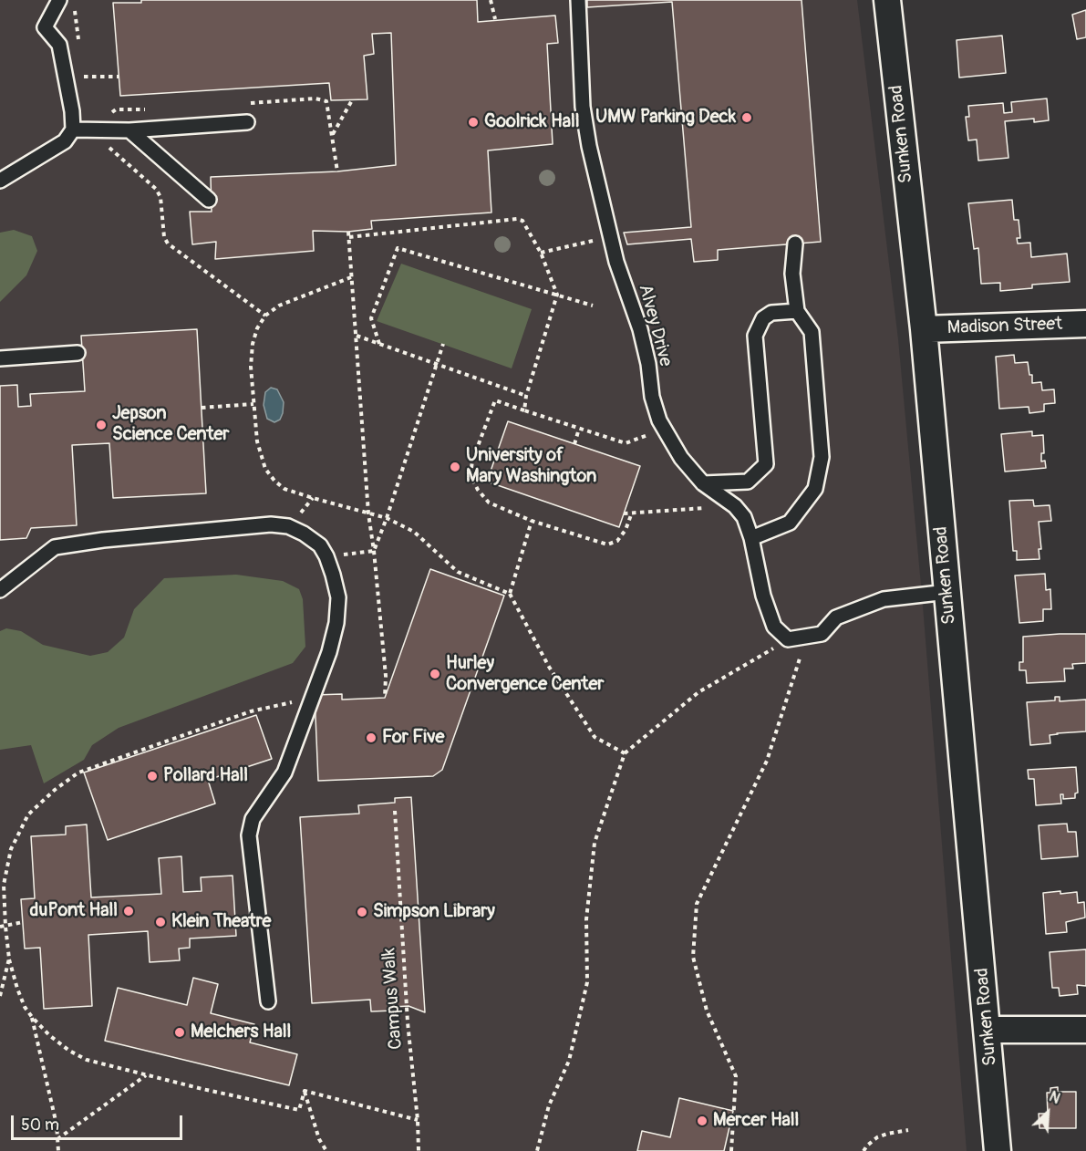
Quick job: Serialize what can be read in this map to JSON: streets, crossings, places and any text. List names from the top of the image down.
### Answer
{
  "streets": {
    "street": ["Sunken Road", "Madison Street"],
    "lane": ["Alvey Drive"],
    "path": ["Campus Walk"]
  },
  "crossings": [
    ["Sunken Road", "Madison Street"]
  ],
  "places": [
    "UMW Parking Deck",
    "Goolrick Hall",
    "Jepson Science Center",
    "University of Mary Washington",
    "Hurley Convergence Center",
    "For Five",
    "Pollard Hall",
    "duPont Hall",
    "Simpson Library",
    "Klein Theatre",
    "Melchers Hall",
    "Mercer Hall"
  ],
  "scale_bar": "50 m",
  "north": "top right"
}
